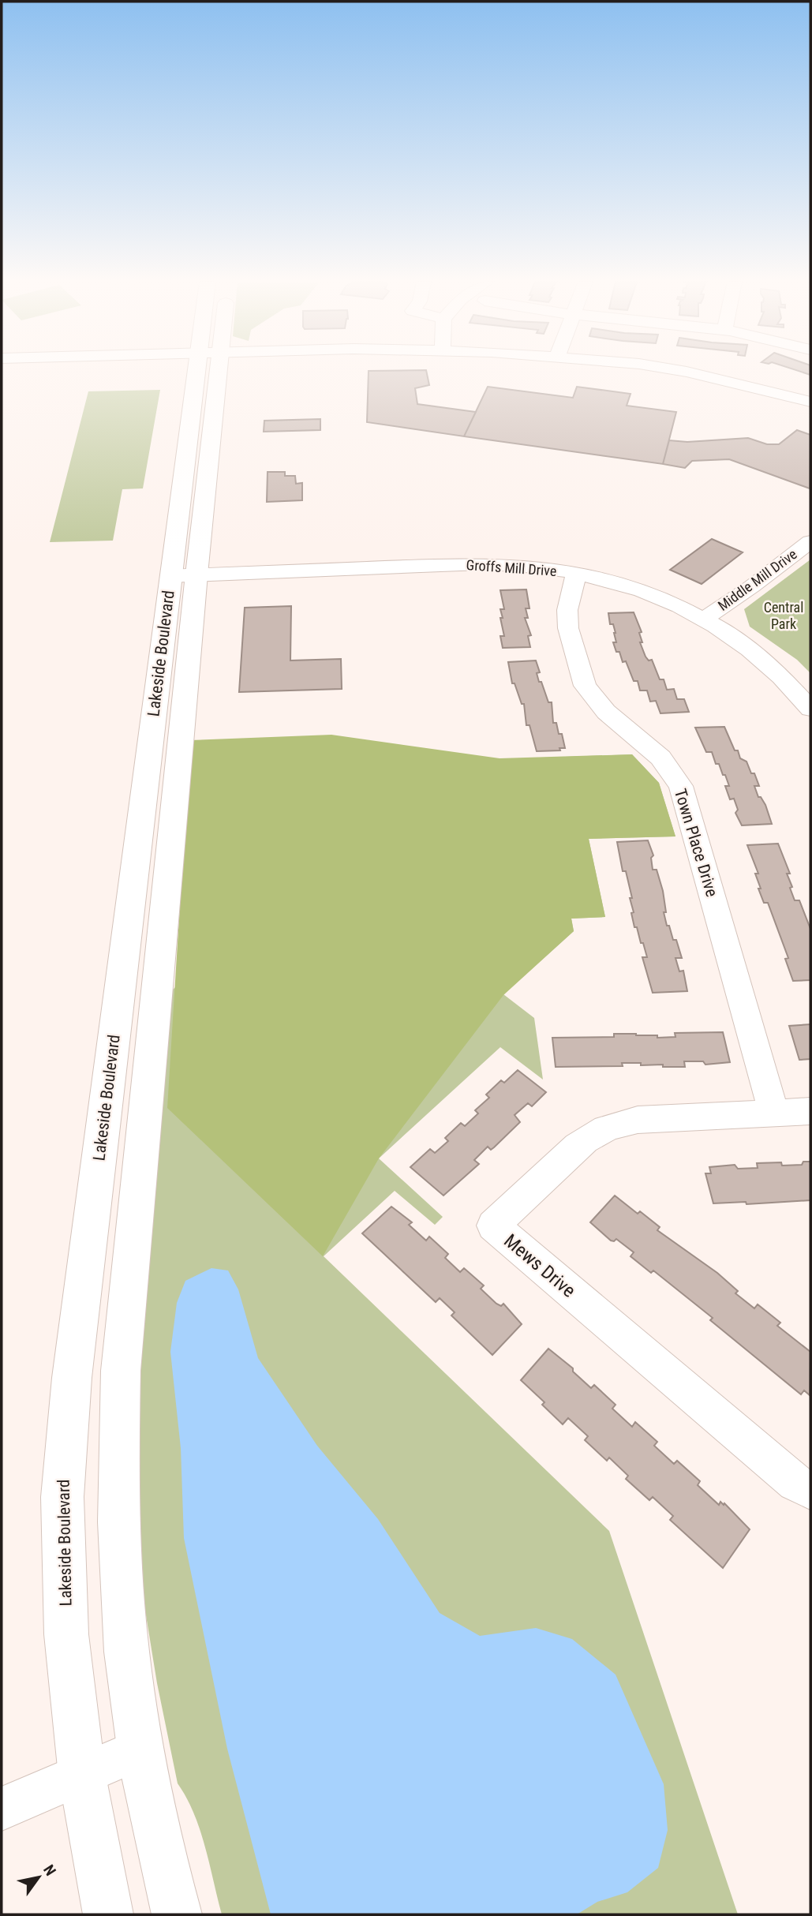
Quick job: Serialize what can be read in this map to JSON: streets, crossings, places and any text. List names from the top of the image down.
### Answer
{
  "streets": {
    "main road": ["Lakeside Boulevard"],
    "street": [
      "Groffs Mill Drive",
      "Middle Mill Drive",
      "Town Place Drive",
      "Mews Drive"
    ]
  },
  "crossings": [
    ["Groffs Mill Drive", "Middle Mill Drive"],
    ["Groffs Mill Drive", "Lakeside Boulevard"],
    ["Groffs Mill Drive", "Town Place Drive"],
    ["Town Place Drive", "Mews Drive"]
  ],
  "parks": ["Central Park"],
  "north": "top right"
}
